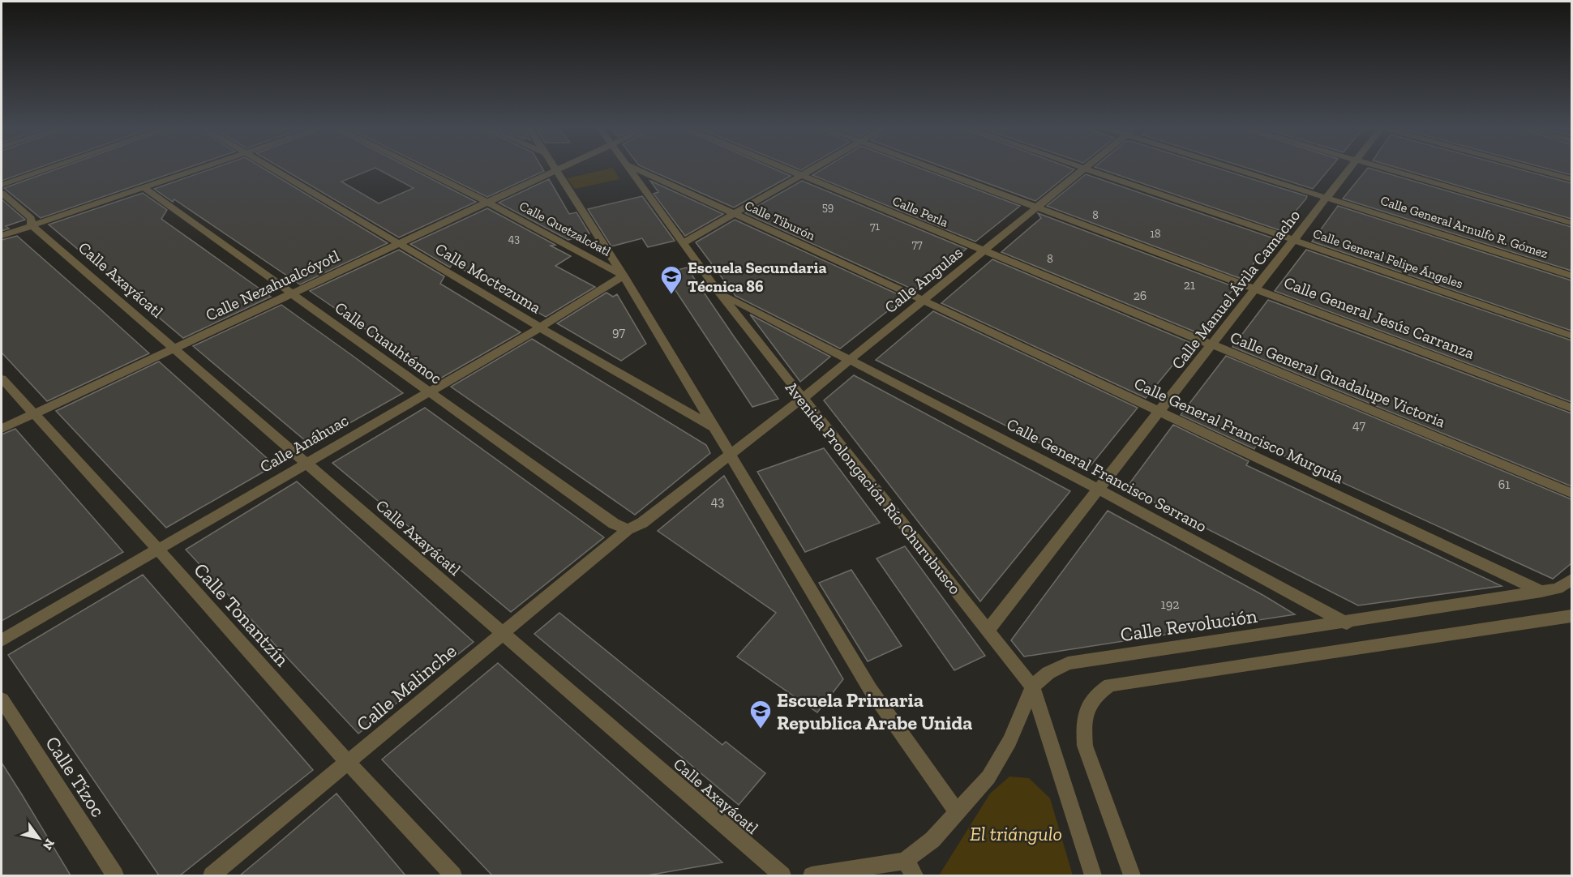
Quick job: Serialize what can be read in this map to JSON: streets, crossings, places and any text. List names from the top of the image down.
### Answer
{
  "streets": {
    "street": [
      "Calle Perla",
      "Calle Tiburón",
      "Calle General Arnulfo R. Gómez",
      "Calle Quetzalcóatl",
      "Calle General Felipe Ángeles",
      "Calle Moctezuma",
      "Calle Axayácatl",
      "Calle Angulas",
      "Calle Nezahualcóyotl",
      "Calle Manuel Ávila Camacho",
      "Calle General Jesús Carranza",
      "Calle Cuauhtémoc",
      "Calle General Guadalupe Victoria",
      "Calle General Francisco Murguía",
      "Calle Anáhuac",
      "Calle General Francisco Serrano",
      "Avenida Prolongación Río Churubusco",
      "Calle Tonantzín",
      "Calle Revolución",
      "Calle Malinche",
      "Calle Tízoc"
    ]
  },
  "crossings": [
    ["Calle Perla", "Calle Angulas"],
    ["Calle Perla", "Calle General Guadalupe Victoria"],
    ["Calle Tiburón", "Calle Angulas"],
    ["Calle Tiburón", "Calle General Francisco Murguía"],
    ["Calle General Arnulfo R. Gómez", "Calle Manuel Ávila Camacho"],
    ["Calle Quetzalcóatl", "Calle Nezahualcóyotl"],
    ["Calle Quetzalcóatl", "Calle Anáhuac"],
    ["Calle General Felipe Ángeles", "Calle Manuel Ávila Camacho"],
    ["Calle Moctezuma", "Calle Nezahualcóyotl"],
    ["Calle Moctezuma", "Calle Anáhuac"],
    ["Calle Axayácatl", "Calle Nezahualcóyotl"],
    ["Calle Axayácatl", "Calle Anáhuac"],
    ["Calle Axayácatl", "Calle Malinche"],
    ["Calle Angulas", "Calle General Jesús Carranza"],
    ["Calle Angulas", "Calle General Guadalupe Victoria"],
    ["Calle Angulas", "Calle General Francisco Murguía"],
    ["Calle Angulas", "Calle General Francisco Serrano"],
    ["Calle Angulas", "Avenida Prolongación Río Churubusco"],
    ["Calle Angulas", "Calle Malinche"],
    ["Calle Nezahualcóyotl", "Calle Cuauhtémoc"],
    ["Calle Nezahualcóyotl", "Calle Tonantzín"],
    ["Calle Manuel Ávila Camacho", "Calle General Jesús Carranza"],
    ["Calle Manuel Ávila Camacho", "Calle General Guadalupe Victoria"],
    ["Calle Manuel Ávila Camacho", "Calle General Francisco Murguía"],
    ["Calle Manuel Ávila Camacho", "Calle General Francisco Serrano"],
    ["Calle Manuel Ávila Camacho", "Avenida Prolongación Río Churubusco"],
    ["Calle Cuauhtémoc", "Calle Anáhuac"],
    ["Calle Cuauhtémoc", "Calle Malinche"],
    ["Calle General Francisco Murguía", "Calle Revolución"],
    ["Calle Anáhuac", "Calle Tonantzín"],
    ["Calle General Francisco Serrano", "Avenida Prolongación Río Churubusco"],
    ["Calle General Francisco Serrano", "Calle Revolución"],
    ["Avenida Prolongación Río Churubusco", "Calle Revolución"],
    ["Calle Tonantzín", "Calle Malinche"]
  ],
  "parks": ["El triángulo"],
  "places": {
    "school or university": ["Escuela Secundaria Técnica 86", "Escuela Primaria Republica Arabe Unida"]
  },
  "house_numbers": [
    "59",
    "8",
    "71",
    "18",
    "43",
    "77",
    "8",
    "21",
    "26",
    "97",
    "47",
    "61",
    "43",
    "192"
  ],
  "north": "bottom right"
}
